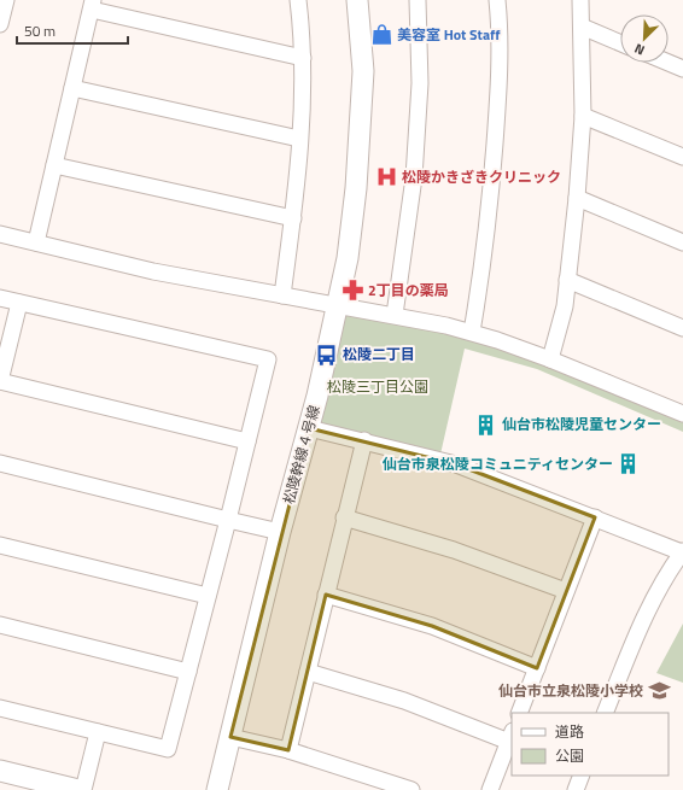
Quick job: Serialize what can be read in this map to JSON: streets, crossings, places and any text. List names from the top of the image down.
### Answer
{
  "streets": {
    "street": ["松陵幹線４号線"]
  },
  "parks": ["松陵三丁目公園"],
  "places": {
    "shop": ["美容室 Hot Staff"],
    "hospital": ["松陵かきざきクリニック"],
    "pharmacy": ["2丁目の薬局"],
    "bus stop": ["松陵二丁目"],
    "building": ["仙台市松陵児童センター", "仙台市泉松陵コミュニティセンター"],
    "school or university": ["仙台市立泉松陵小学校"]
  },
  "legend": ["道路", "公園"],
  "scale_bar": "50 m",
  "north": "bottom left"
}
